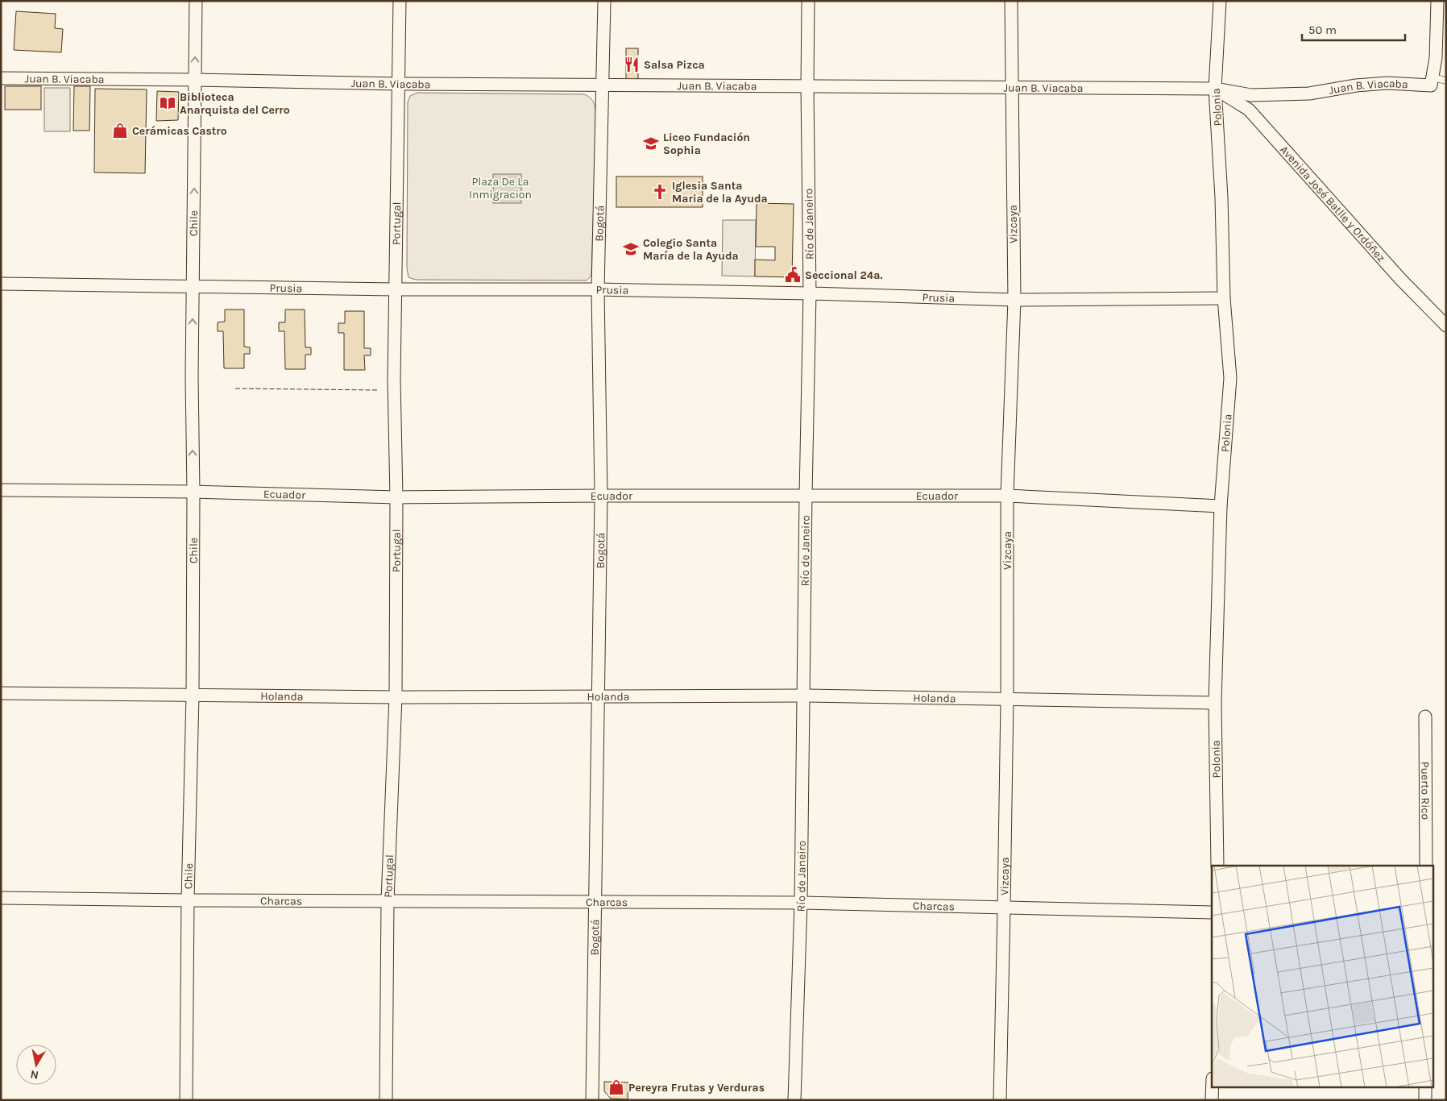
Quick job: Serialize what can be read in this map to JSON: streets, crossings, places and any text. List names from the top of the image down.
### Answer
{
  "streets": {
    "street": [
      "Juan B. Viacaba",
      "Polonia",
      "Avenida José Batlle y Ordóñez",
      "Chile",
      "Portugal",
      "Bogotá",
      "Río de Janeiro",
      "Vizcaya",
      "Prusia",
      "Ecuador",
      "Holanda",
      "Puerto Rico",
      "Charcas"
    ]
  },
  "crossings": [
    ["Juan B. Viacaba", "Polonia"],
    ["Juan B. Viacaba", "Avenida José Batlle y Ordóñez"],
    ["Juan B. Viacaba", "Chile"],
    ["Juan B. Viacaba", "Portugal"],
    ["Juan B. Viacaba", "Bogotá"],
    ["Juan B. Viacaba", "Río de Janeiro"],
    ["Juan B. Viacaba", "Vizcaya"],
    ["Polonia", "Avenida José Batlle y Ordóñez"],
    ["Polonia", "Prusia"],
    ["Polonia", "Ecuador"],
    ["Polonia", "Holanda"],
    ["Chile", "Prusia"],
    ["Chile", "Ecuador"],
    ["Chile", "Holanda"],
    ["Chile", "Charcas"],
    ["Portugal", "Prusia"],
    ["Portugal", "Ecuador"],
    ["Portugal", "Holanda"],
    ["Portugal", "Charcas"],
    ["Bogotá", "Prusia"],
    ["Bogotá", "Ecuador"],
    ["Bogotá", "Holanda"],
    ["Bogotá", "Charcas"],
    ["Río de Janeiro", "Prusia"],
    ["Río de Janeiro", "Ecuador"],
    ["Río de Janeiro", "Holanda"],
    ["Río de Janeiro", "Charcas"],
    ["Vizcaya", "Prusia"],
    ["Vizcaya", "Ecuador"],
    ["Vizcaya", "Holanda"],
    ["Vizcaya", "Charcas"]
  ],
  "one_way": ["Chile"],
  "parks": ["Plaza De La Inmigracion"],
  "places": {
    "restaurant": ["Salsa Pizca"],
    "library": ["Biblioteca Anarquista del Cerro"],
    "shop": ["Cerámicas Castro", "Pereyra Frutas y Verduras"],
    "school or university": ["Liceo Fundación Sophia", "Colegio Santa María de la Ayuda"],
    "church": ["Iglesia Santa Maria de la Ayuda"],
    "public building": ["Seccional 24a."]
  },
  "scale_bar": "50 m",
  "north": "bottom"
}
